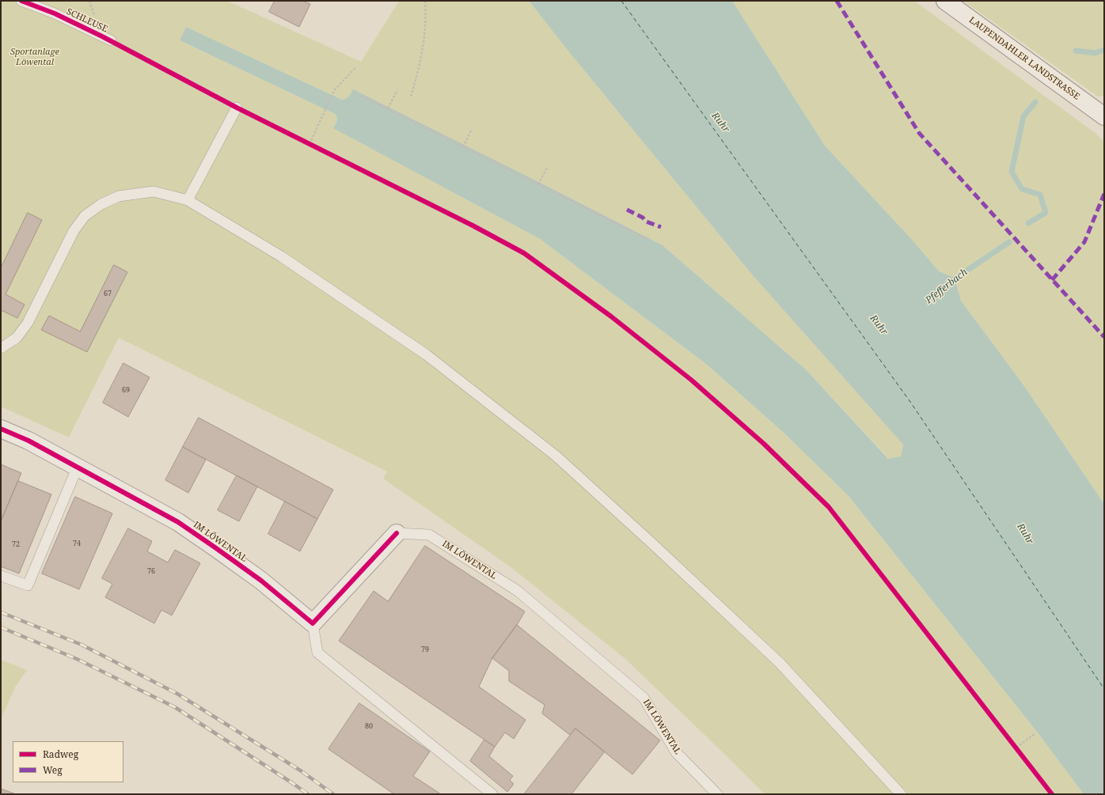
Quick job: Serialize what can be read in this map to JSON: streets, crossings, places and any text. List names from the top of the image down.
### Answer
{
  "streets": {
    "street": ["LAUPENDAHLER LANDSTRASSE", "IM LÖWENTAL"],
    "lane": ["SCHLEUSE"]
  },
  "water": ["Ruhr", "Pfefferbach"],
  "parks": ["Sportanlage Löwental"],
  "house_numbers": [
    "67",
    "69",
    "74",
    "72",
    "76",
    "79",
    "80"
  ],
  "legend": ["Radweg", "Weg"]
}
